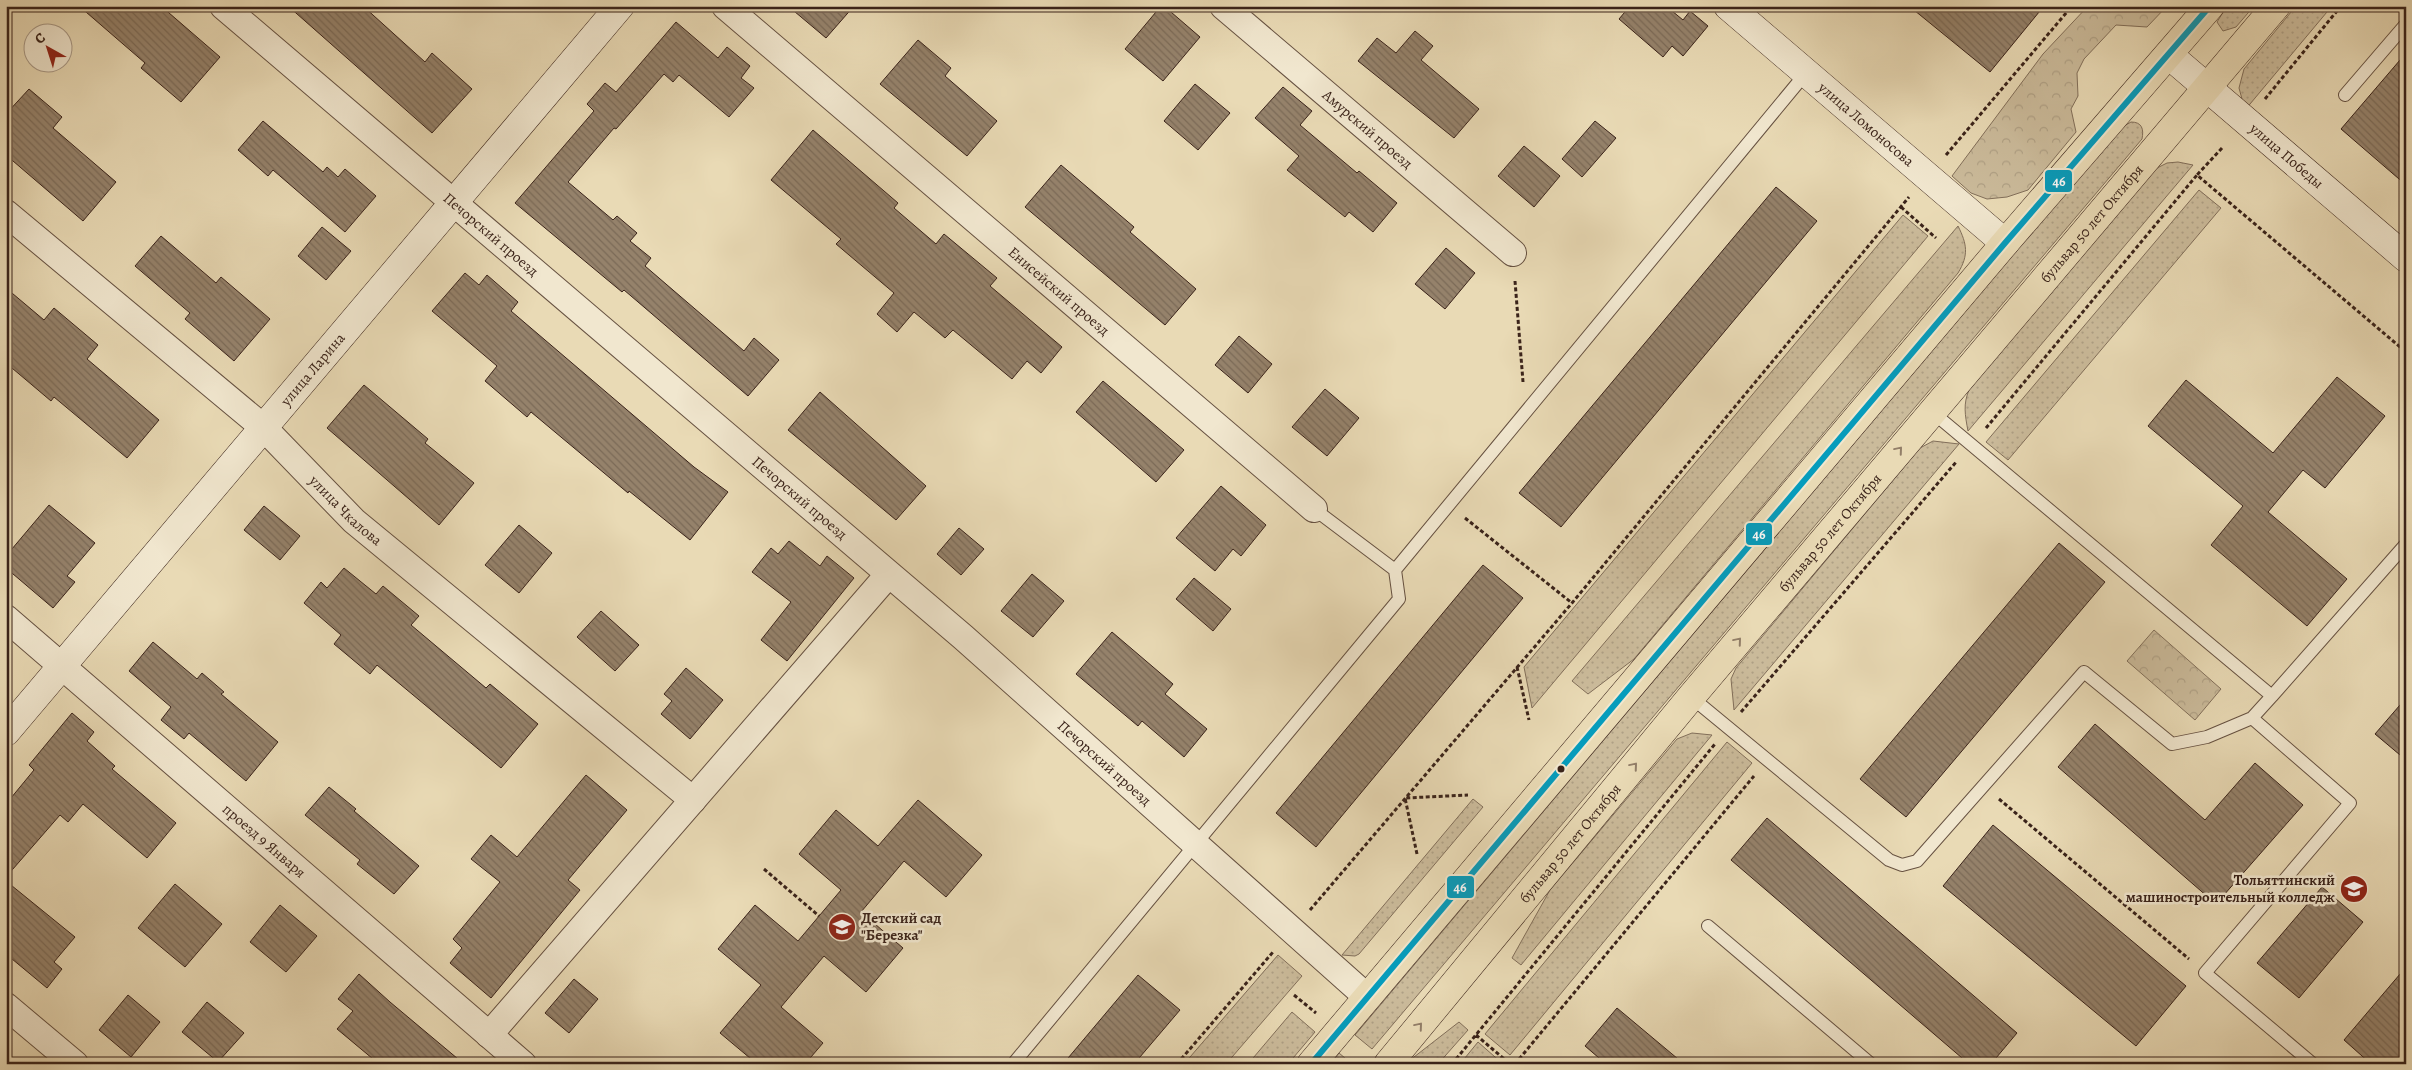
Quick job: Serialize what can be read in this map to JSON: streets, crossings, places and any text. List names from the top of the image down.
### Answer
{
  "streets": {
    "main road": ["бульвар 50 лет Октября"],
    "street": [
      "улица Ломоносова",
      "Амурский проезд",
      "улица Победы",
      "Печорский проезд",
      "Енисейский проезд",
      "улица Ларина",
      "улица Чкалова",
      "проезд 9 Января"
    ]
  },
  "crossings": [
    ["улица Победы", "бульвар 50 лет Октября"],
    ["Печорский проезд", "улица Ларина"],
    ["улица Ларина", "улица Чкалова"],
    ["улица Ларина", "проезд 9 Января"]
  ],
  "places": {
    "school or university": ["Тольяттинский машиностроительный колледж", "Детский сад \"Березка\""]
  },
  "lines": ["transit line 46"],
  "north": "top left"
}
